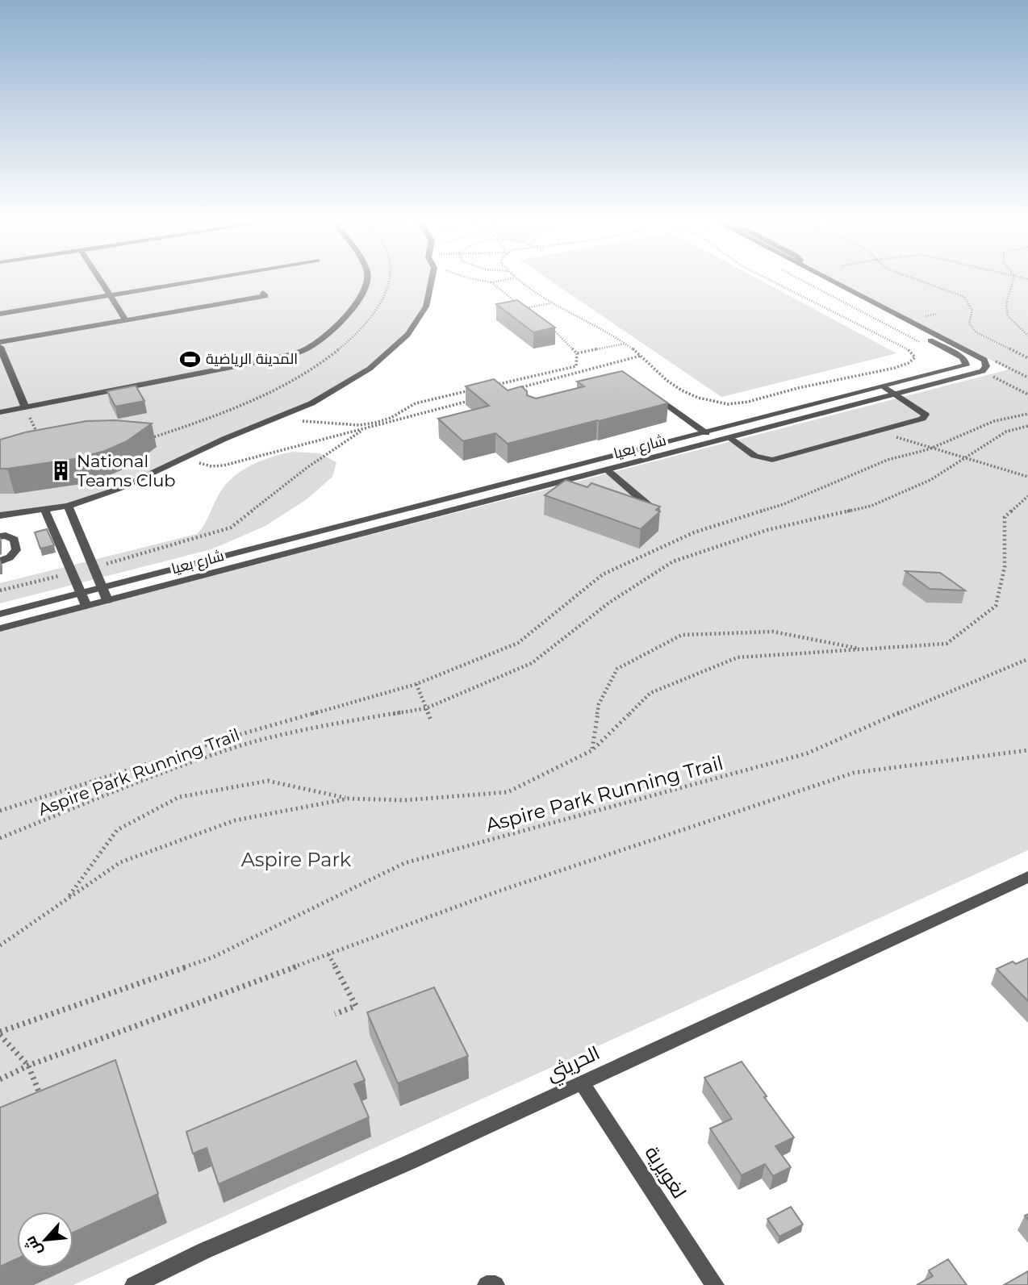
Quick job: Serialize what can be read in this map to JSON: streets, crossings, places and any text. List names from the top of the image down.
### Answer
{
  "streets": {
    "street": ["شارع بعيا", "الحريثي", "لغويرية"],
    "path": ["Aspire Park Running Trail"]
  },
  "crossings": [
    ["الحريثي", "لغويرية"]
  ],
  "parks": ["Aspire Park"],
  "places": {
    "sports": ["المدينة الرياضية"],
    "building": ["National Teams Club"]
  },
  "north": "bottom left"
}
